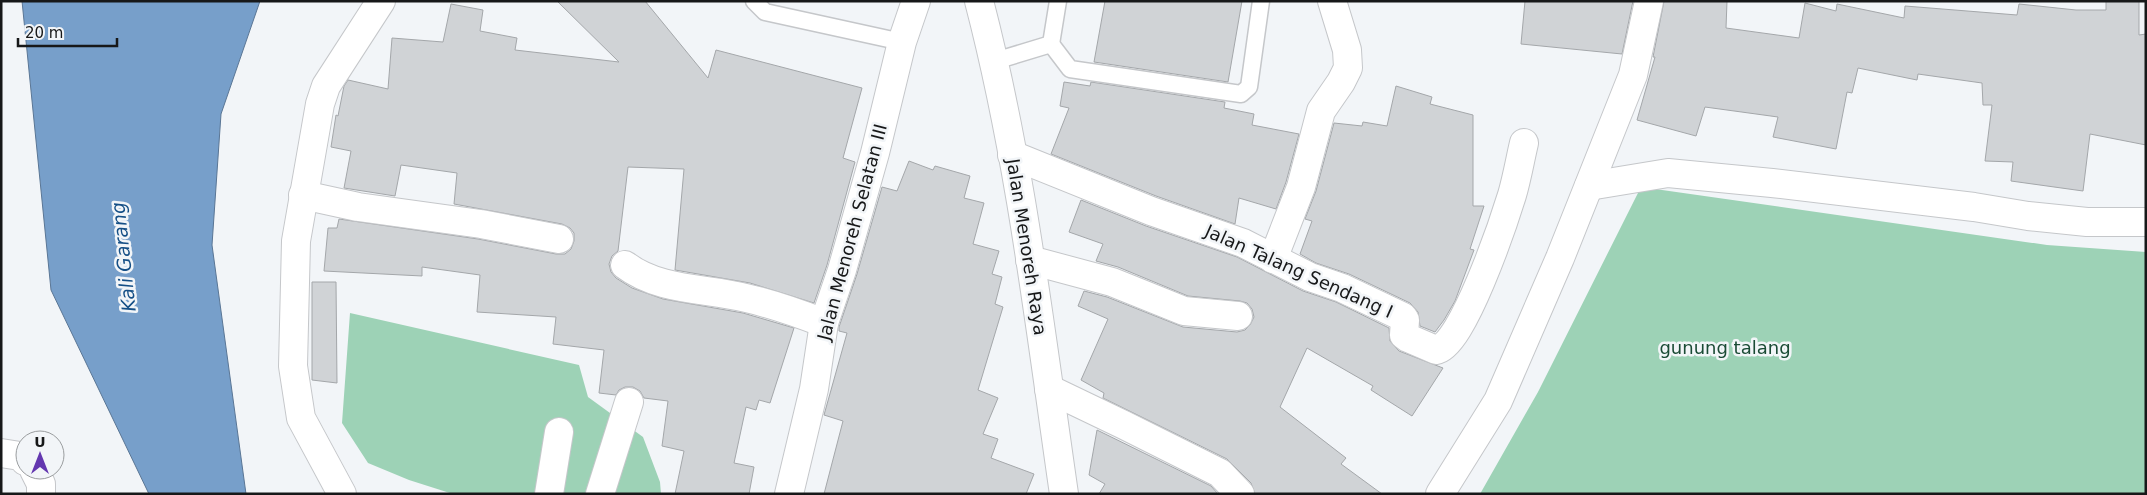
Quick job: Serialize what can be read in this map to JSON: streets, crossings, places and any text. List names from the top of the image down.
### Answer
{
  "streets": {
    "street": ["Jalan Menoreh Selatan III", "Jalan Menoreh Raya", "Jalan Talang Sendang I"]
  },
  "crossings": [
    ["Jalan Menoreh Raya", "Jalan Talang Sendang I"]
  ],
  "water": ["Kali Garang"],
  "parks": ["gunung talang"],
  "scale_bar": "20 m",
  "north": "top"
}
